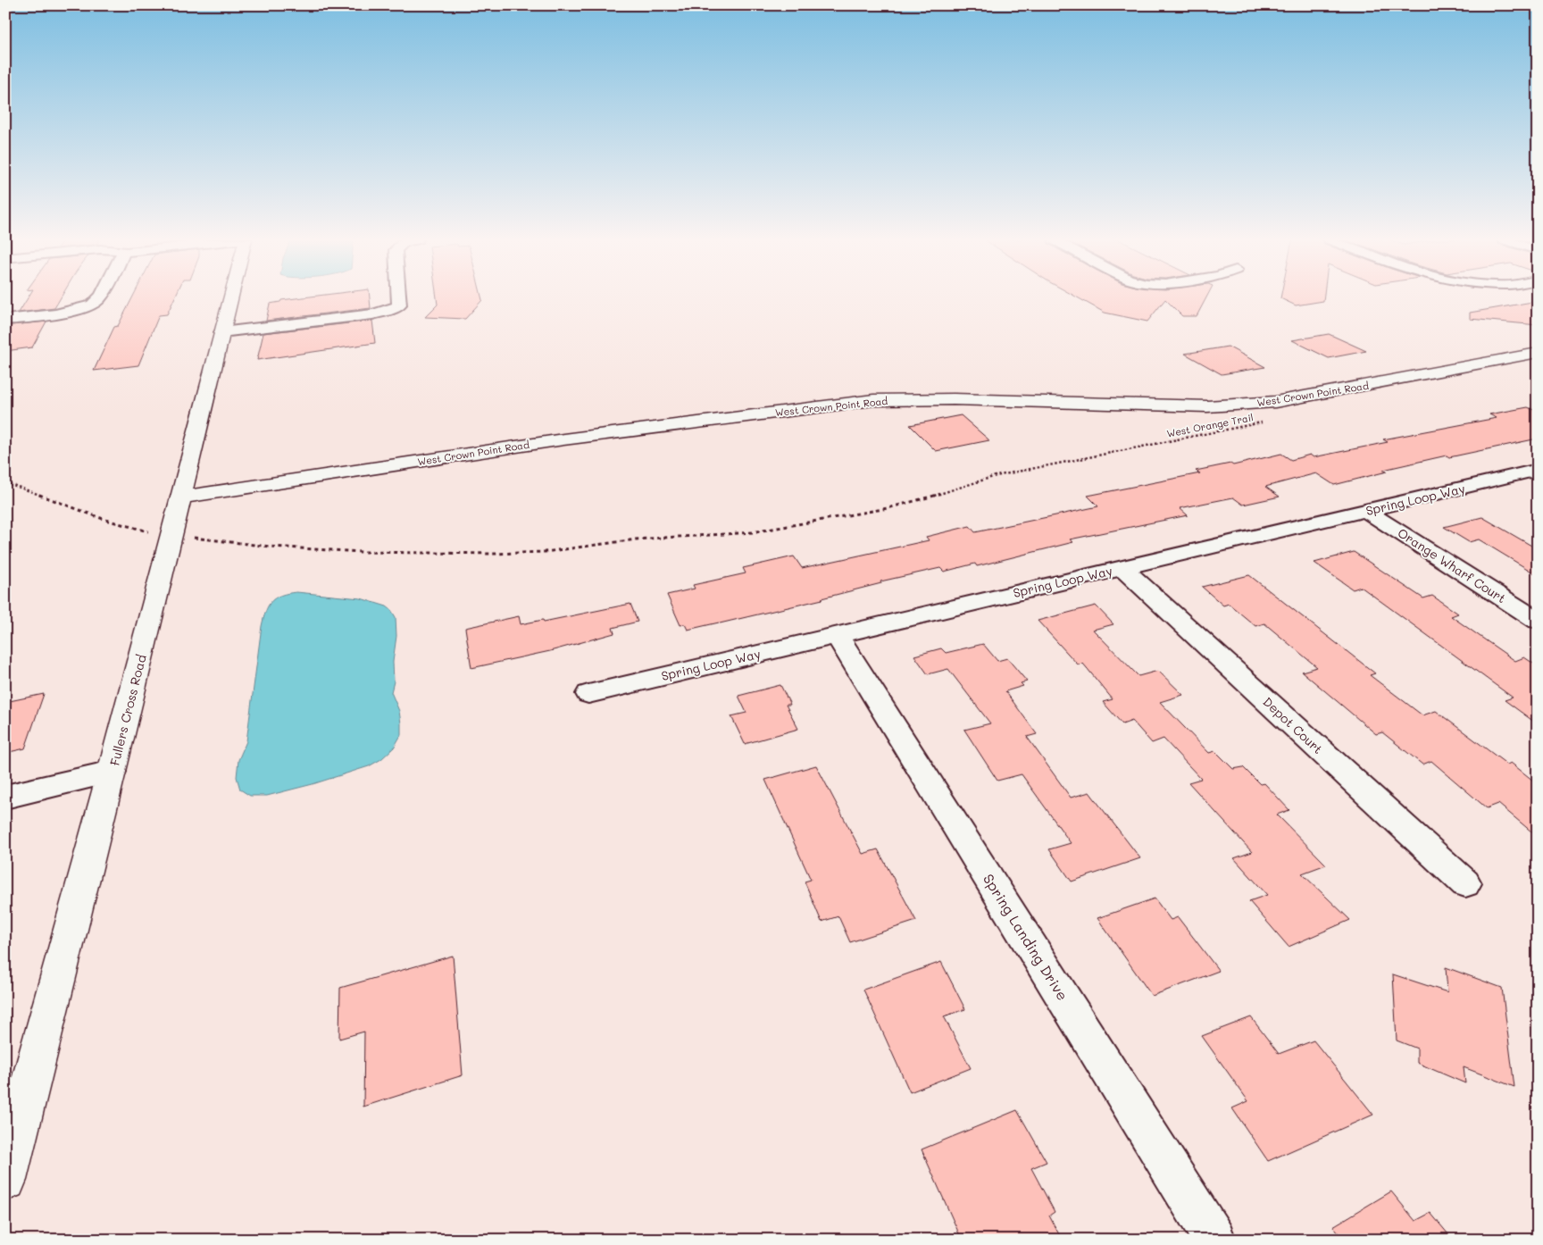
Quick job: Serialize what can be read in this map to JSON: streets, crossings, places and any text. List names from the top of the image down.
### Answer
{
  "streets": {
    "street": [
      "West Crown Point Road",
      "Spring Loop Way",
      "Orange Wharf Court",
      "Fullers Cross Road",
      "Depot Court",
      "Spring Landing Drive"
    ],
    "path": ["West Orange Trail"]
  },
  "crossings": [
    ["West Crown Point Road", "Fullers Cross Road"],
    ["Spring Loop Way", "Orange Wharf Court"],
    ["Spring Loop Way", "Depot Court"],
    ["Spring Loop Way", "Spring Landing Drive"]
  ]
}
